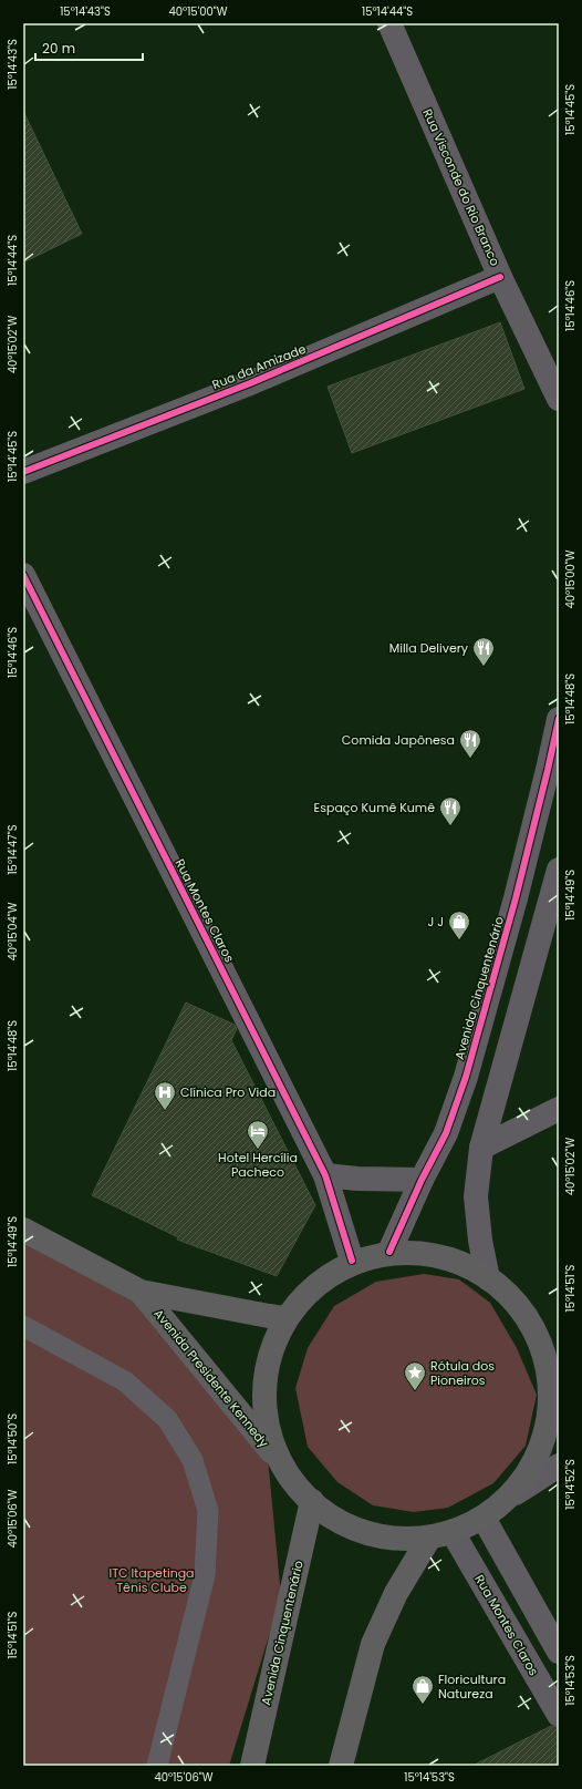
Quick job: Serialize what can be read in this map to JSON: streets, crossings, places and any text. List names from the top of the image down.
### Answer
{
  "streets": {
    "main road": ["Avenida Cinquentenário", "Avenida Presidente Kennedy"],
    "street": ["Rua Visconde do Rio Branco", "Rua da Amizade", "Rua Montes Claros"]
  },
  "crossings": [
    ["Rua Visconde do Rio Branco", "Rua da Amizade"],
    ["Rua Montes Claros", "Avenida Presidente Kennedy"],
    ["Avenida Cinquentenário", "Avenida Presidente Kennedy"]
  ],
  "parks": ["ITC Itapetinga Tênis Clube"],
  "places": {
    "restaurant": ["Milla Delivery", "Comida Japônesa", "Espaço Kumê Kumê"],
    "shop": ["J J", "Floricultura Natureza"],
    "hospital": ["Clínica Pro Vida"],
    "hotel": ["Hotel Hercília Pacheco"],
    "place": ["Rótula dos Pioneiros"]
  },
  "scale_bar": "20 m",
  "coordinates": [
    "15°14'43\"S",
    "40°15'00\"W",
    "15°14'44\"S",
    "15°14'45\"S",
    "15°14'46\"S",
    "40°15'02\"W",
    "15°14'48\"S",
    "15°14'47\"S",
    "15°14'49\"S",
    "40°15'04\"W",
    "15°14'51\"S",
    "15°14'50\"S",
    "15°14'52\"S",
    "40°15'06\"W",
    "15°14'53\"S"
  ]
}
